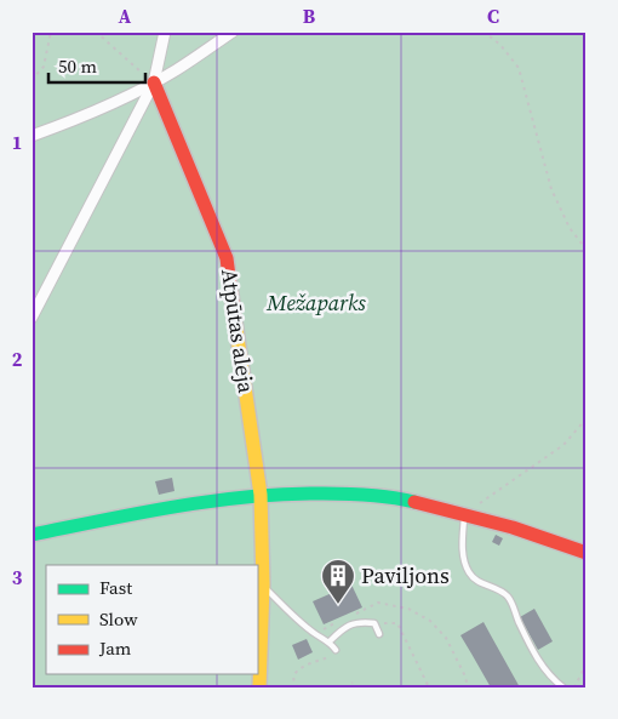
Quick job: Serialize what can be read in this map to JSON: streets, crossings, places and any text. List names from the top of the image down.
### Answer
{
  "streets": {
    "street": ["Atpūtas aleja"]
  },
  "parks": ["Mežaparks"],
  "places": {
    "building": ["Paviljons"]
  },
  "legend": ["Fast", "Slow", "Jam"],
  "scale_bar": "50 m",
  "grid": {
    "columns": ["A", "B", "C"],
    "rows": ["1", "2", "3"]
  }
}
